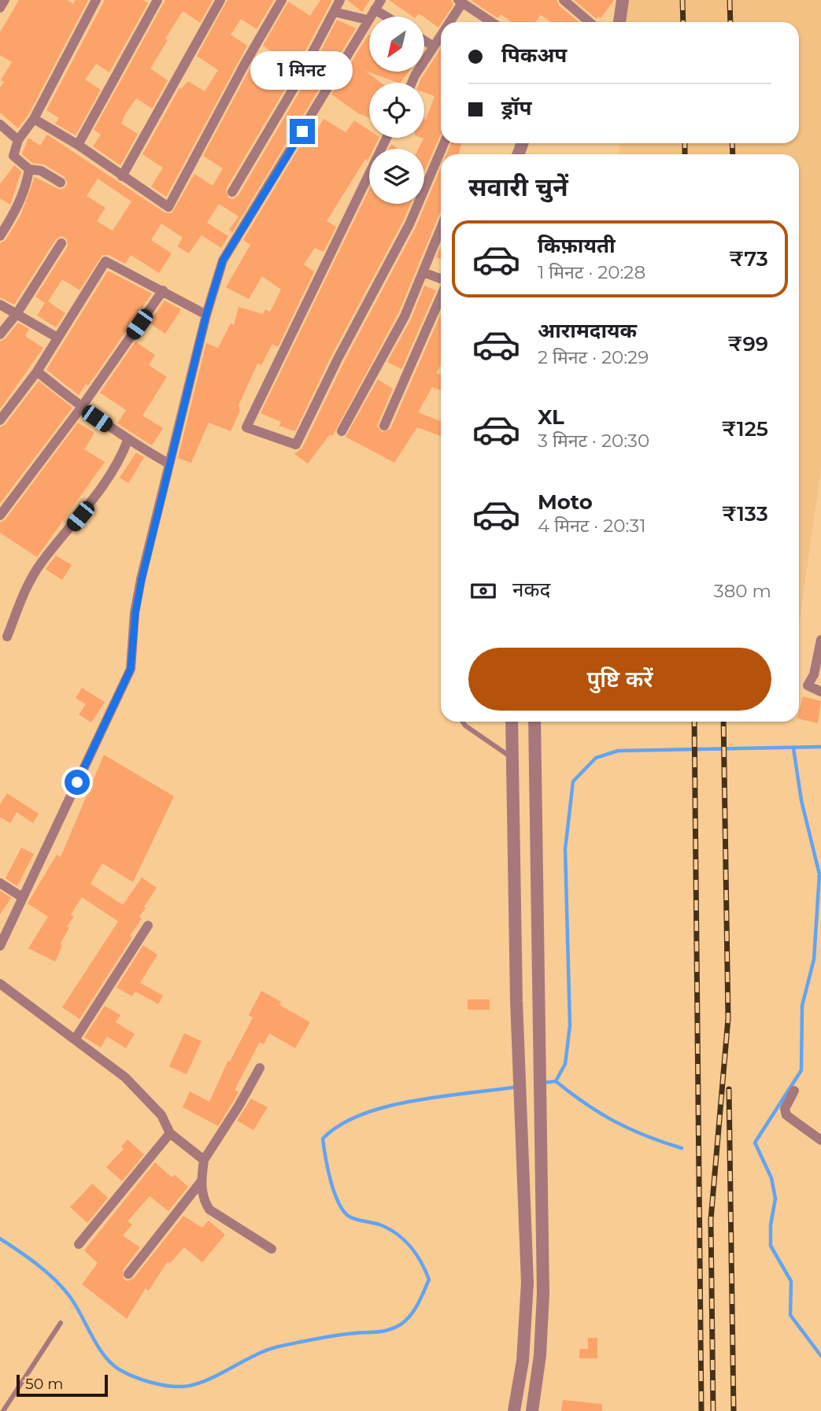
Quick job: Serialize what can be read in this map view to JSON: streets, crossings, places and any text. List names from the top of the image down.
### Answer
{
  "scale_bar": "50 m",
  "north": "bottom left",
  "page": {
    "banner": ["पिकअप", "ड्रॉप"],
    "bubble": "1 मिनट",
    "heading": "सवारी चुनें",
    "list": [
      {
        "name": "किफ़ायती",
        "note": "1 मिनट · 20:28",
        "value": "₹73"
      },
      {
        "name": "आरामदायक",
        "note": "2 मिनट · 20:29",
        "value": "₹99"
      },
      {
        "name": "XL",
        "note": "3 मिनट · 20:30",
        "value": "₹125"
      },
      {
        "name": "Moto",
        "note": "4 मिनट · 20:31",
        "value": "₹133"
      }
    ],
    "pay": ["नकद", "380 m"],
    "buttons": "पुष्टि करें",
    "scale": "50 m"
  }
}
